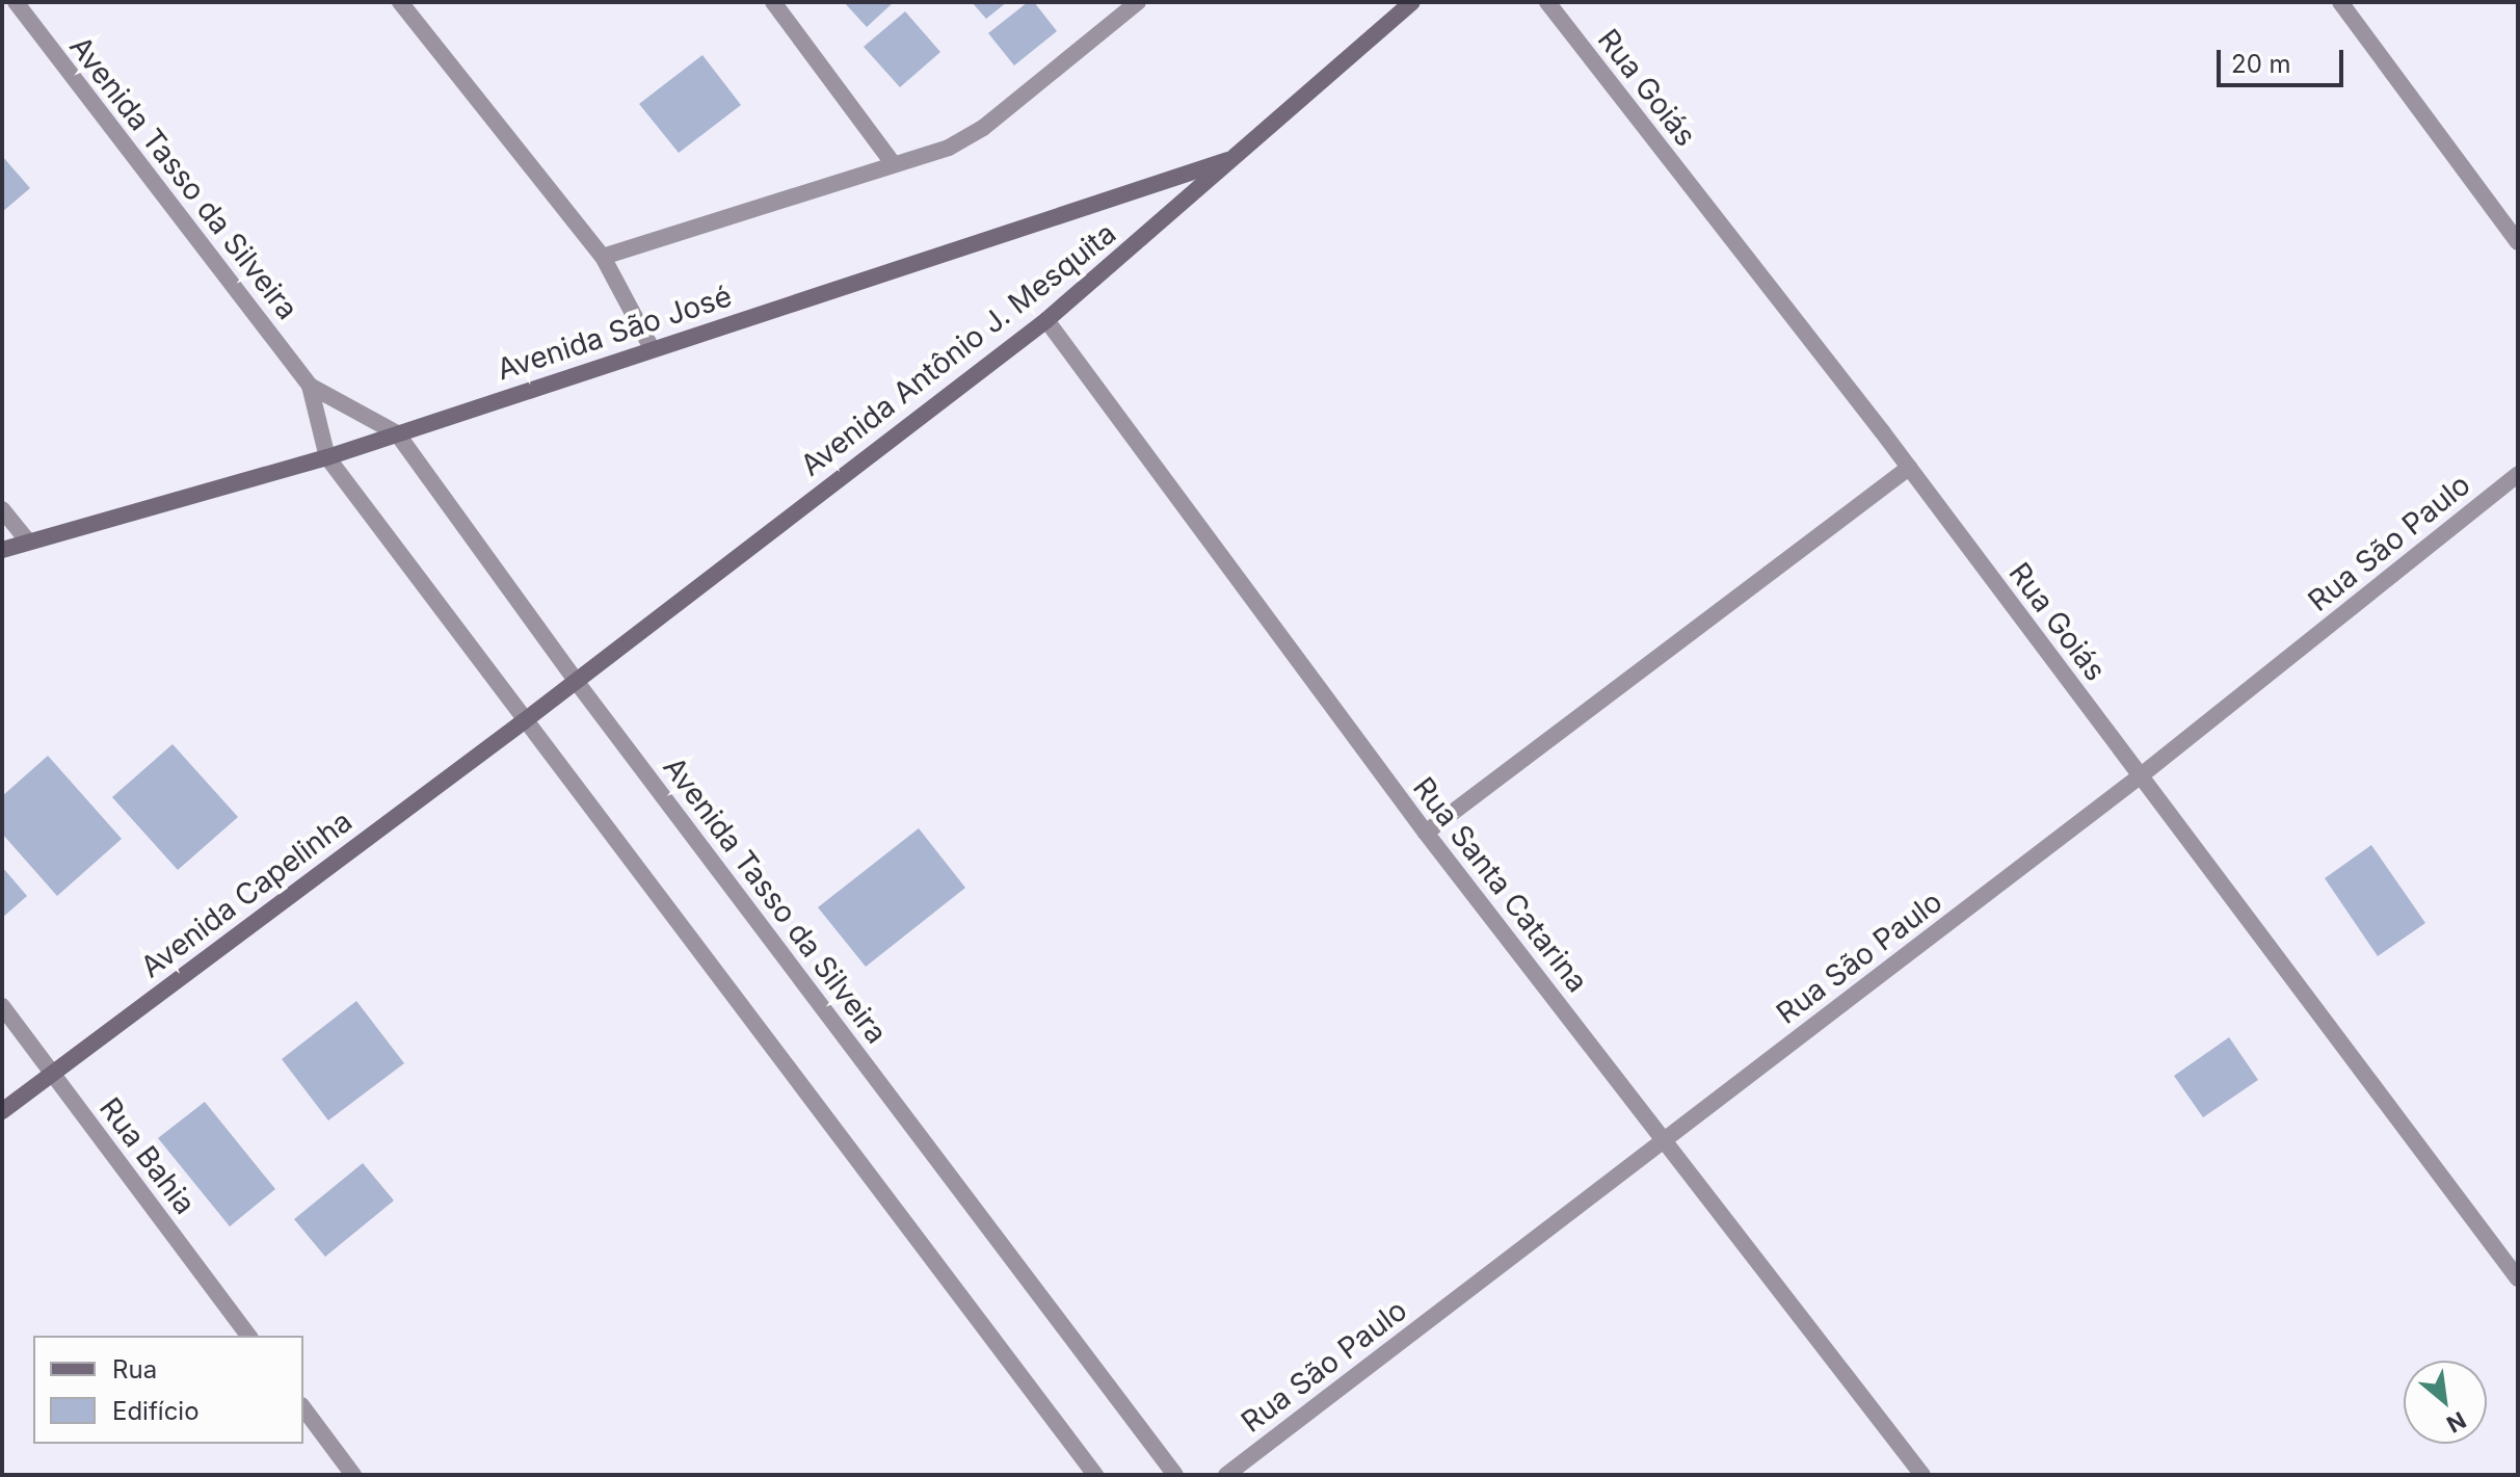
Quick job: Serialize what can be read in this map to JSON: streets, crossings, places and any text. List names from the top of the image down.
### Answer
{
  "streets": {
    "main road": ["Avenida São José", "Avenida Antônio J. Mesquita", "Avenida Capelinha"],
    "street": [
      "Rua Goiás",
      "Avenida Tasso da Silveira",
      "Rua São Paulo",
      "Rua Santa Catarina",
      "Rua Bahia"
    ]
  },
  "crossings": [
    ["Rua Goiás", "Rua São Paulo"],
    ["Avenida Tasso da Silveira", "Avenida São José"],
    ["Avenida Tasso da Silveira", "Avenida Antônio J. Mesquita"],
    ["Avenida Tasso da Silveira", "Avenida Capelinha"],
    ["Avenida São José", "Avenida Antônio J. Mesquita"],
    ["Avenida Antônio J. Mesquita", "Rua Santa Catarina"],
    ["Avenida Antônio J. Mesquita", "Avenida Capelinha"],
    ["Rua São Paulo", "Rua Santa Catarina"],
    ["Avenida Capelinha", "Rua Bahia"]
  ],
  "legend": ["Rua", "Edifício"],
  "scale_bar": "20 m",
  "north": "bottom right"
}
